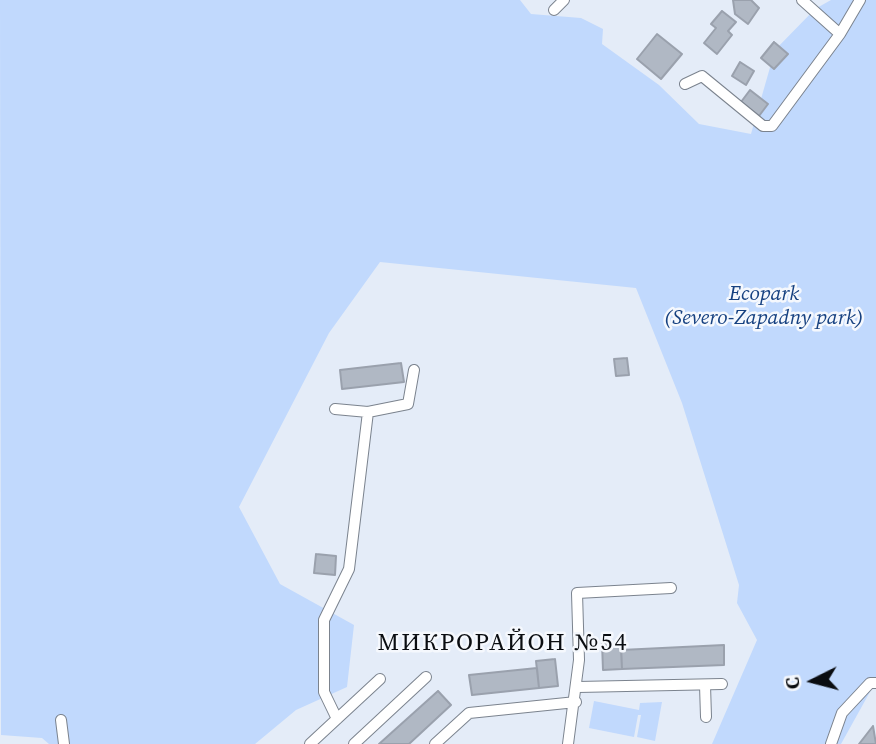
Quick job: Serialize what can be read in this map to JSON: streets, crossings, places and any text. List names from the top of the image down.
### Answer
{
  "districts": ["МИКРОРАЙОН №54"],
  "parks": ["Ecopark (Severo-Zapadny park)"],
  "north": "left"
}
